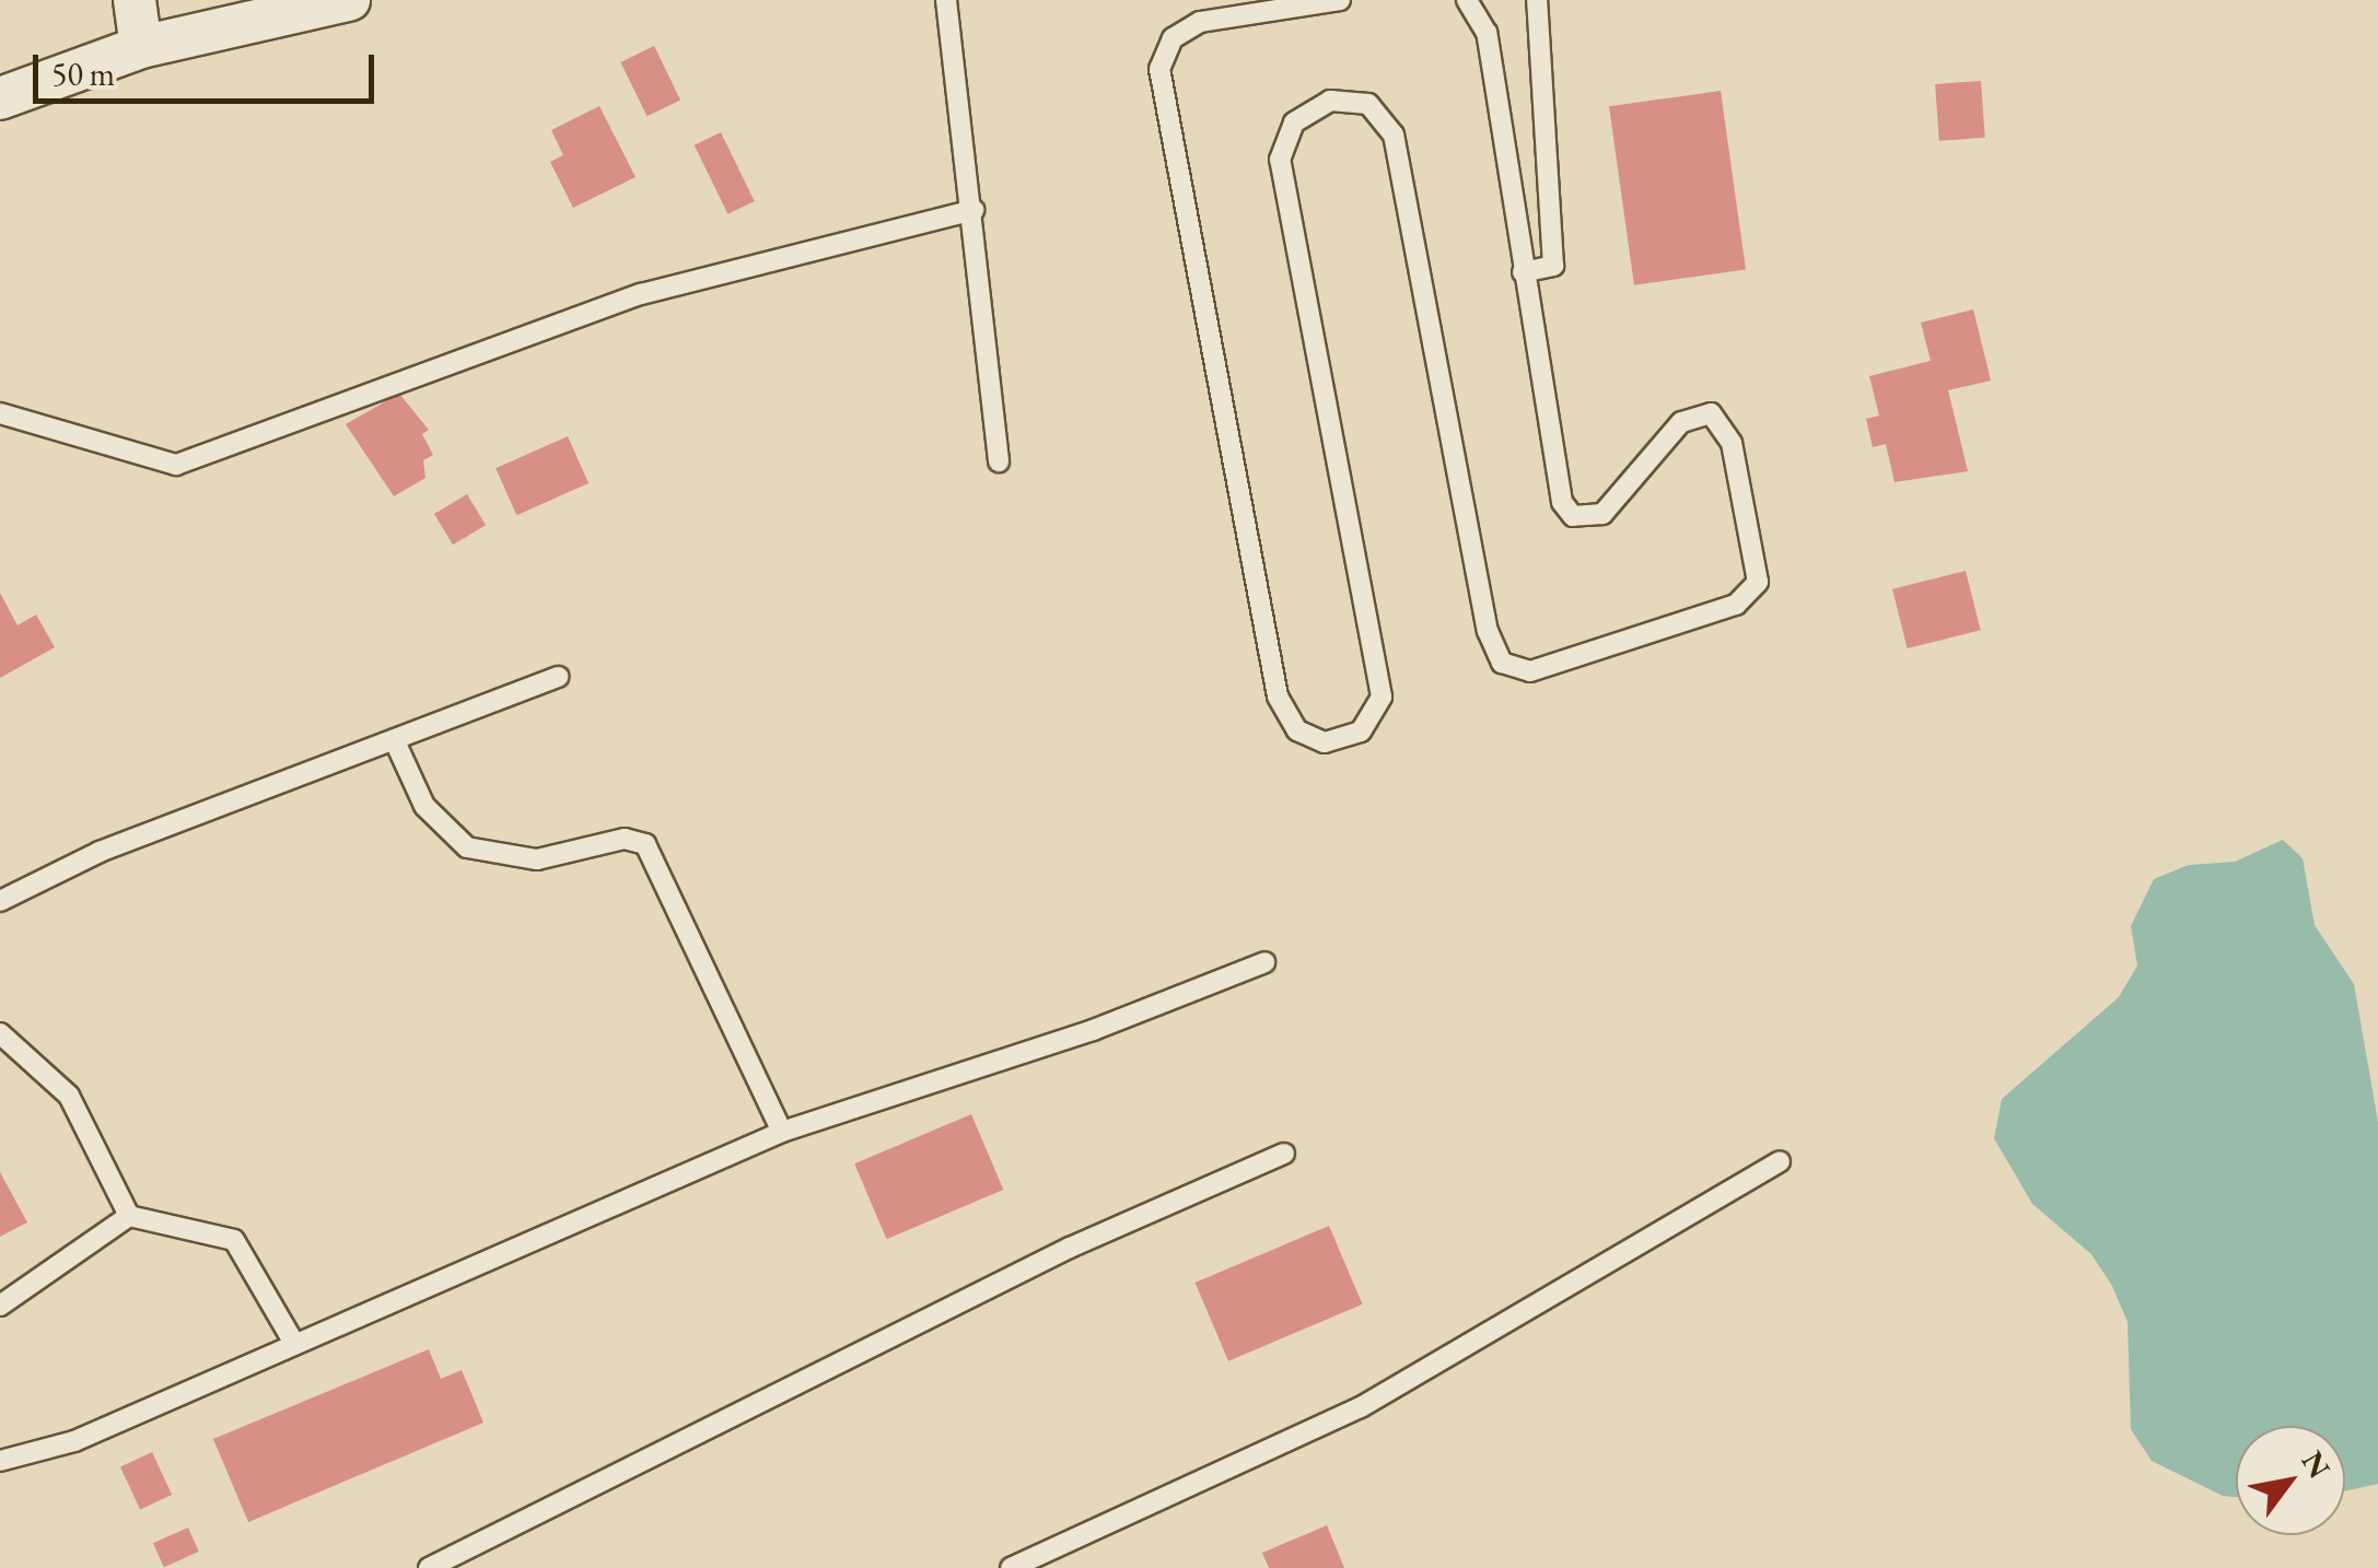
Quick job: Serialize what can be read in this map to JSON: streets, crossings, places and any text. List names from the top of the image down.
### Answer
{
  "scale_bar": "50 m",
  "north": "top right"
}
